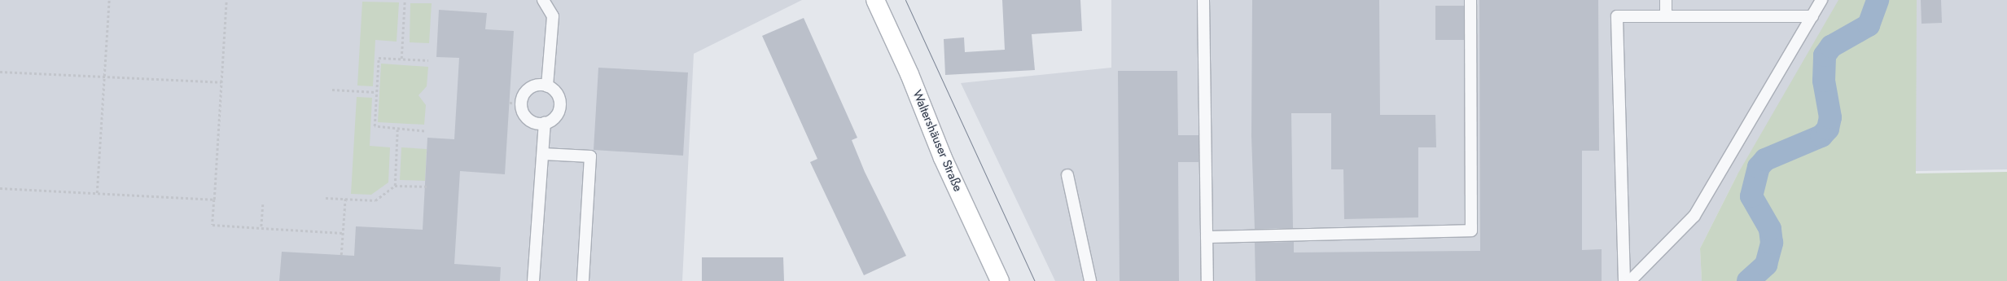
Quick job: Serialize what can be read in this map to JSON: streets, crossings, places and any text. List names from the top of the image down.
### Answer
{
  "streets": {
    "main road": ["Waltershäuser Straße"]
  }
}
